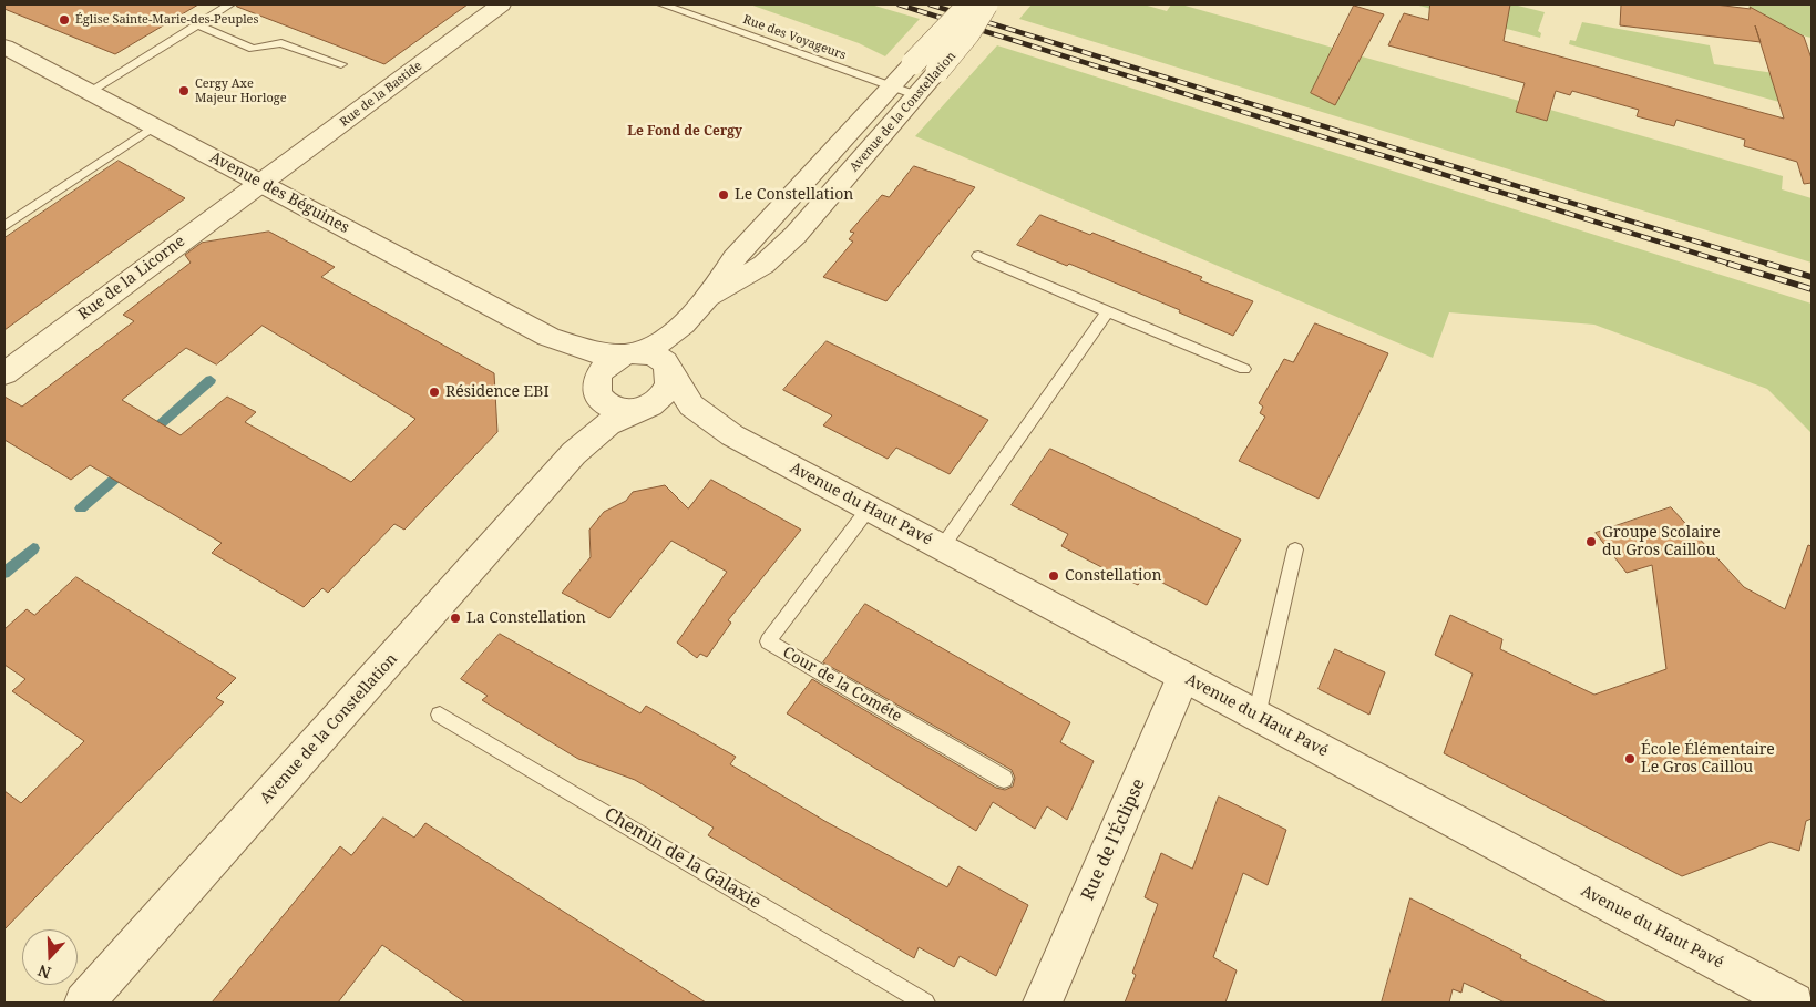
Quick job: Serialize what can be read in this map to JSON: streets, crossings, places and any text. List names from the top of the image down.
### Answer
{
  "streets": {
    "street": [
      "Rue de la Bastide",
      "Avenue de la Constellation",
      "Avenue des Béguines",
      "Rue de la Licorne",
      "Avenue du Haut Pavé",
      "Rue de l'Éclipse"
    ],
    "lane": ["Rue des Voyageurs", "Cour de la Cométe", "Chemin de la Galaxie"]
  },
  "crossings": [
    ["Rue des Voyageurs", "Avenue de la Constellation"],
    ["Rue de la Bastide", "Avenue des Béguines"],
    ["Rue de la Bastide", "Rue de la Licorne"],
    ["Avenue de la Constellation", "Avenue des Béguines"],
    ["Avenue de la Constellation", "Avenue du Haut Pavé"],
    ["Avenue des Béguines", "Rue de la Licorne"],
    ["Avenue des Béguines", "Avenue du Haut Pavé"],
    ["Avenue du Haut Pavé", "Cour de la Cométe"],
    ["Avenue du Haut Pavé", "Rue de l'Éclipse"]
  ],
  "districts": ["Le Fond de Cergy"],
  "places": [
    "Église Sainte-Marie-des-Peuples",
    "Cergy Axe Majeur Horloge",
    "Le Constellation",
    "Résidence EBI",
    "Groupe Scolaire du Gros Caillou",
    "Constellation",
    "La Constellation",
    "École Élémentaire Le Gros Caillou"
  ],
  "north": "bottom"
}
